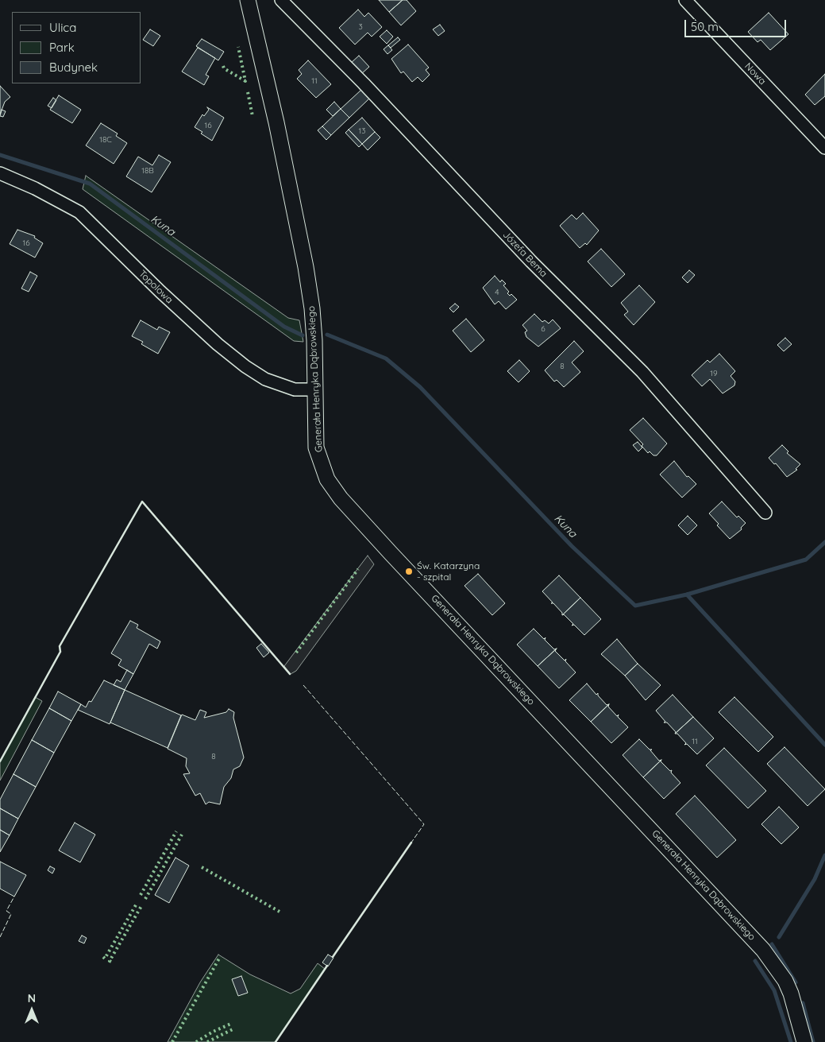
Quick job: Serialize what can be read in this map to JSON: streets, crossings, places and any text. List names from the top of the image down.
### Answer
{
  "streets": {
    "street": [
      "Nowa",
      "Józefa Bema",
      "Topolowa",
      "Generała Henryka Dąbrowskiego"
    ]
  },
  "crossings": [
    ["Topolowa", "Generała Henryka Dąbrowskiego"]
  ],
  "water": ["Kuna"],
  "places": ["Św. Katarzyna - szpital"],
  "house_numbers": [
    "3",
    "11",
    "16",
    "13",
    "18C",
    "18B",
    "16",
    "4",
    "6",
    "8",
    "19",
    "11",
    "8"
  ],
  "legend": ["Ulica", "Park", "Budynek"],
  "scale_bar": "50 m",
  "north": "top"
}
